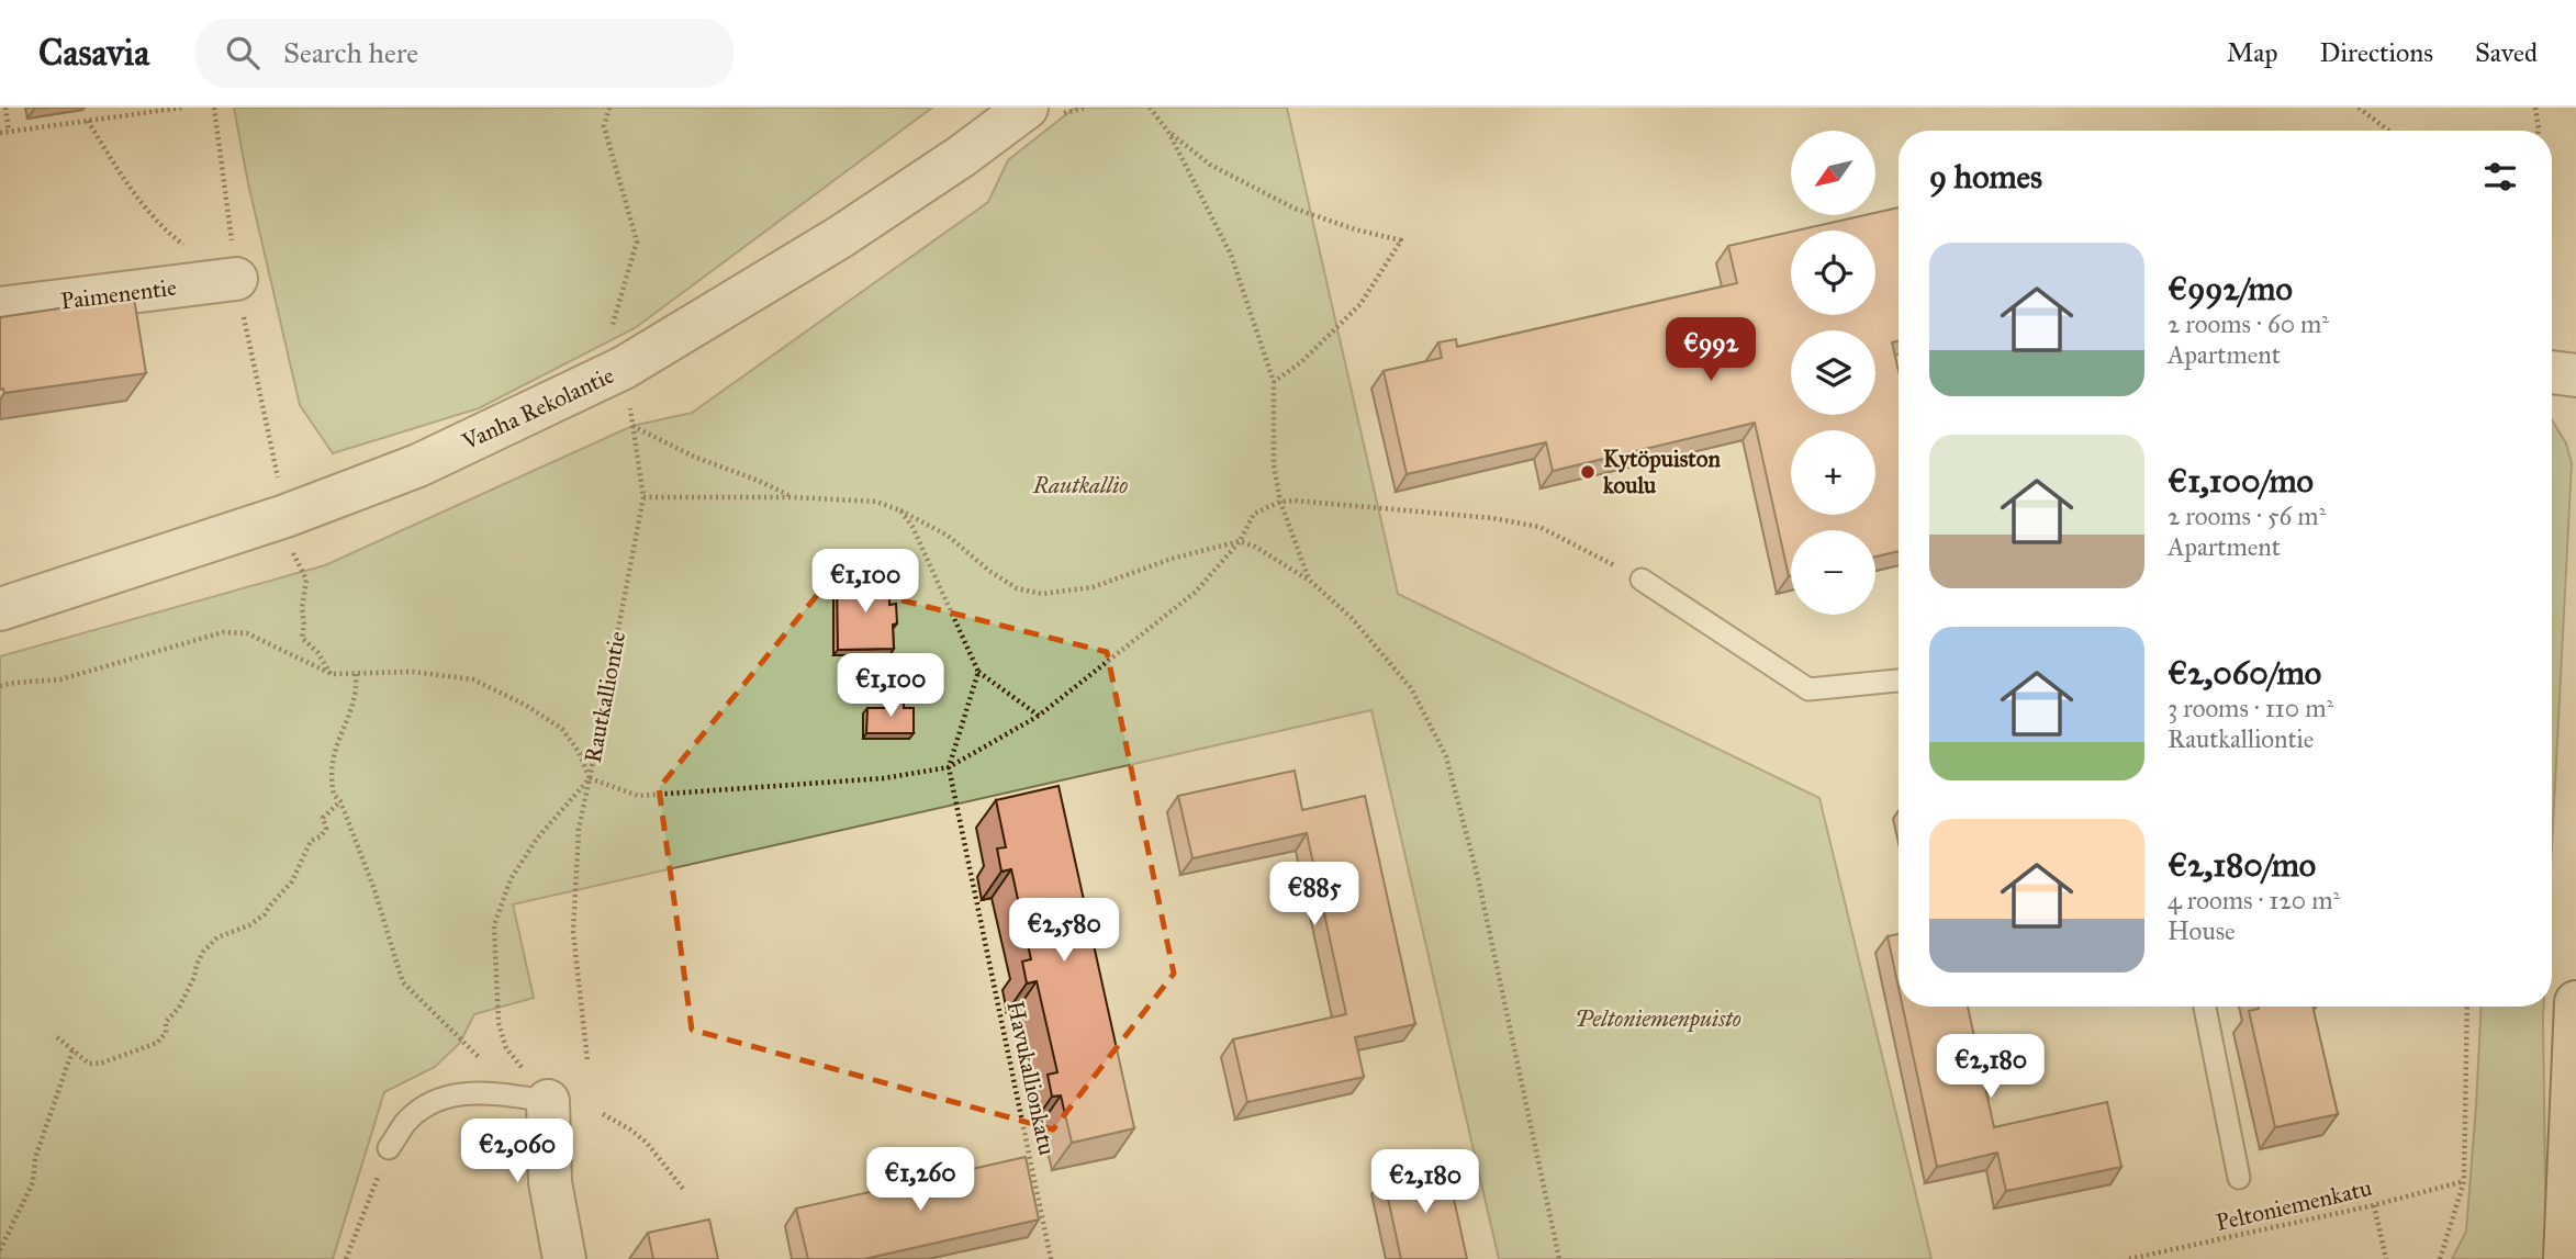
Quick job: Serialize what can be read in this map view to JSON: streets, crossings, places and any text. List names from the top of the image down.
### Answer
{
  "streets": {
    "street": ["Paimenentie", "Vanha Rekolantie"],
    "path": ["Rautkalliontie", "Havukallionkatu", "Peltoniemenkatu"]
  },
  "crossings": [
    ["Vanha Rekolantie", "Rautkalliontie"]
  ],
  "parks": ["Rautkallio", "Peltoniemenpuisto"],
  "places": ["Kytöpuiston koulu"],
  "north": "bottom left",
  "page": {
    "header": "Casavia",
    "search": "Search here",
    "nav": ["Map", "Directions", "Saved"],
    "map_buttons": ["+", "−"],
    "heading": "9 homes",
    "list": [
      {
        "name": "€992/mo",
        "note": "2 rooms · 60 m² · Apartment"
      },
      {
        "name": "€1,100/mo",
        "note": "2 rooms · 56 m² · Apartment"
      },
      {
        "name": "€2,060/mo",
        "note": "3 rooms · 110 m² · Rautkalliontie"
      },
      {
        "name": "€2,180/mo",
        "note": "4 rooms · 120 m² · House"
      }
    ],
    "price": [
      "€992",
      "€1,100",
      "€1,100",
      "€885",
      "€2,580",
      "€2,180",
      "€2,060",
      "€1,260",
      "€2,180"
    ]
  }
}
